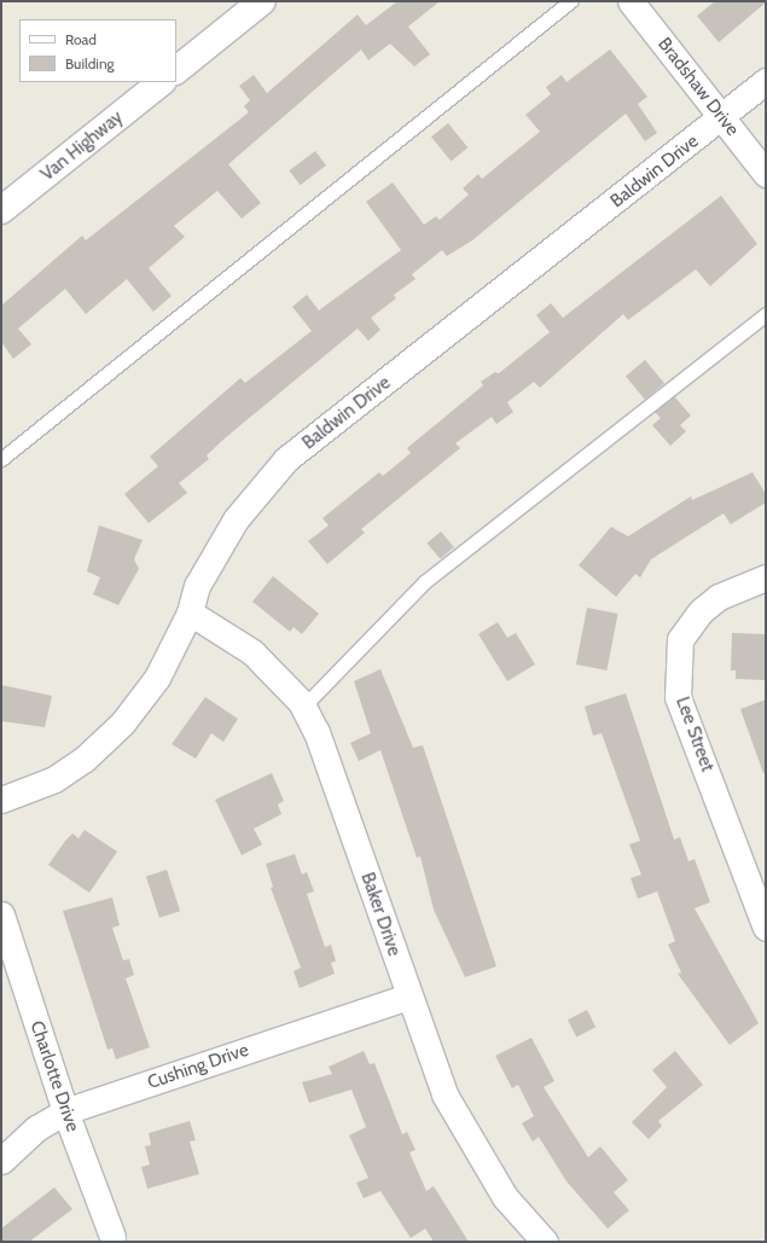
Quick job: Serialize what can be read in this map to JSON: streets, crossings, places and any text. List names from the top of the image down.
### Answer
{
  "streets": {
    "main road": ["Van Highway"],
    "street": [
      "Bradshaw Drive",
      "Baldwin Drive",
      "Lee Street",
      "Baker Drive",
      "Cushing Drive",
      "Charlotte Drive"
    ]
  },
  "crossings": [
    ["Bradshaw Drive", "Baldwin Drive"],
    ["Baldwin Drive", "Baker Drive"],
    ["Baker Drive", "Cushing Drive"],
    ["Cushing Drive", "Charlotte Drive"]
  ],
  "legend": ["Road", "Building"]
}
